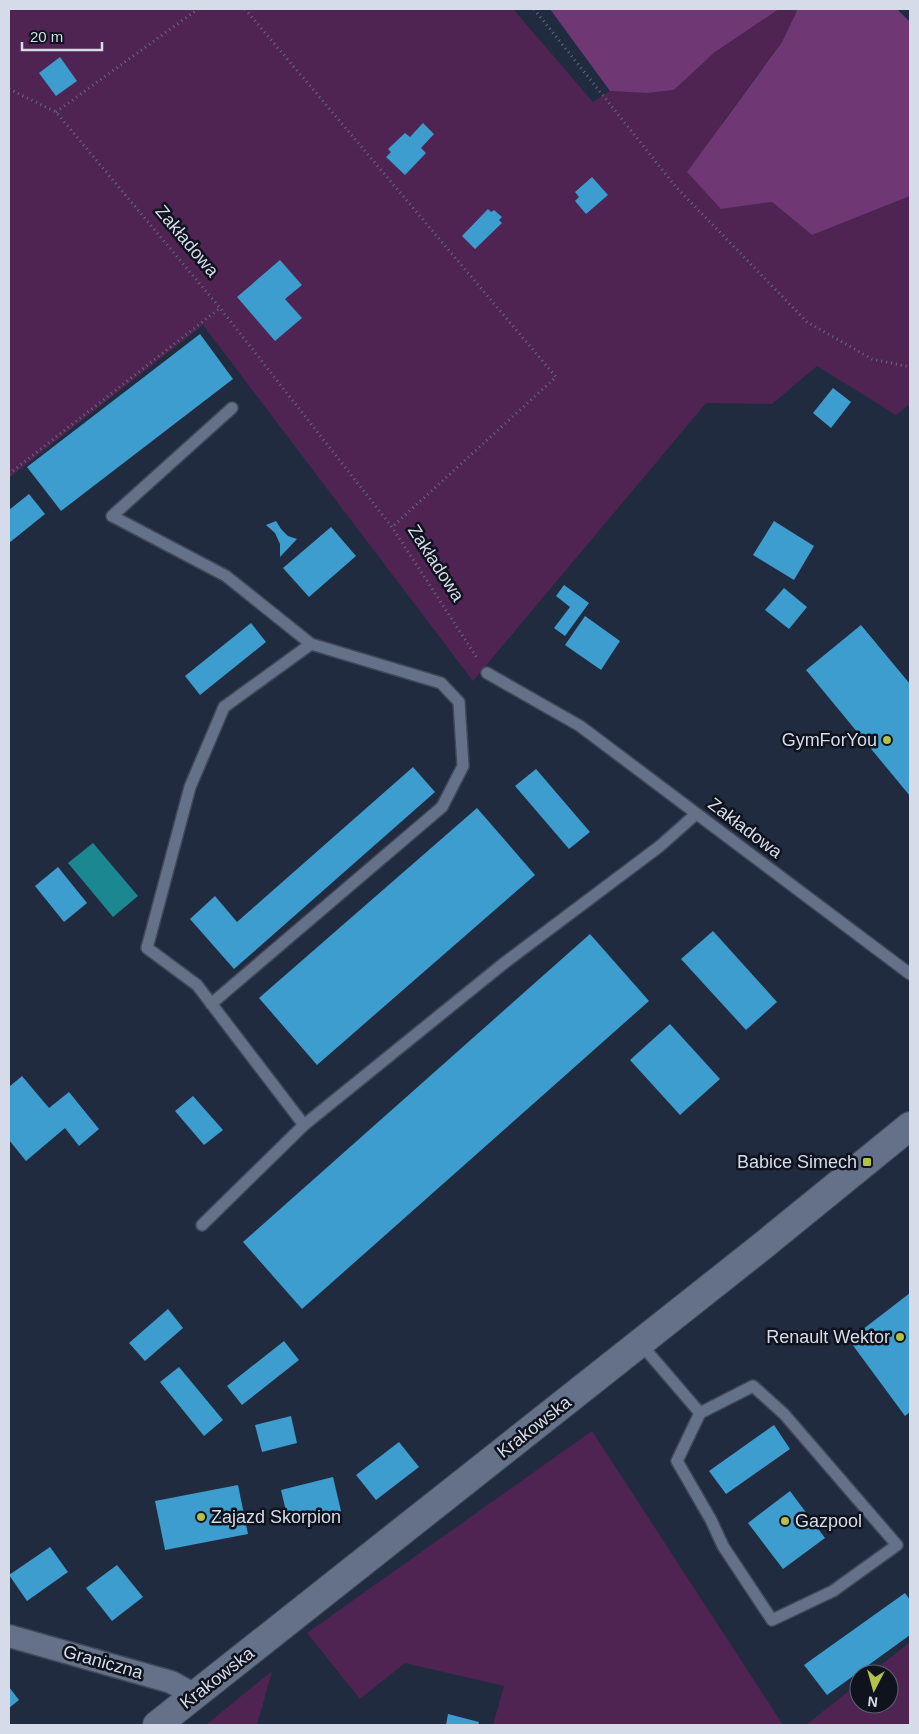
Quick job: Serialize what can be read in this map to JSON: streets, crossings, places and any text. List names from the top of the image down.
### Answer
{
  "streets": {
    "street": ["Krakowska", "Graniczna"],
    "lane": ["Zakładowa"]
  },
  "crossings": [
    ["Krakowska", "Graniczna"]
  ],
  "places": {
    "other": [
      "GymForYou",
      "Renault Wektor",
      "Zajazd Skorpion",
      "Gazpool"
    ],
    "transit": ["Babice Simech"]
  },
  "scale_bar": "20 m",
  "north": "bottom"
}
